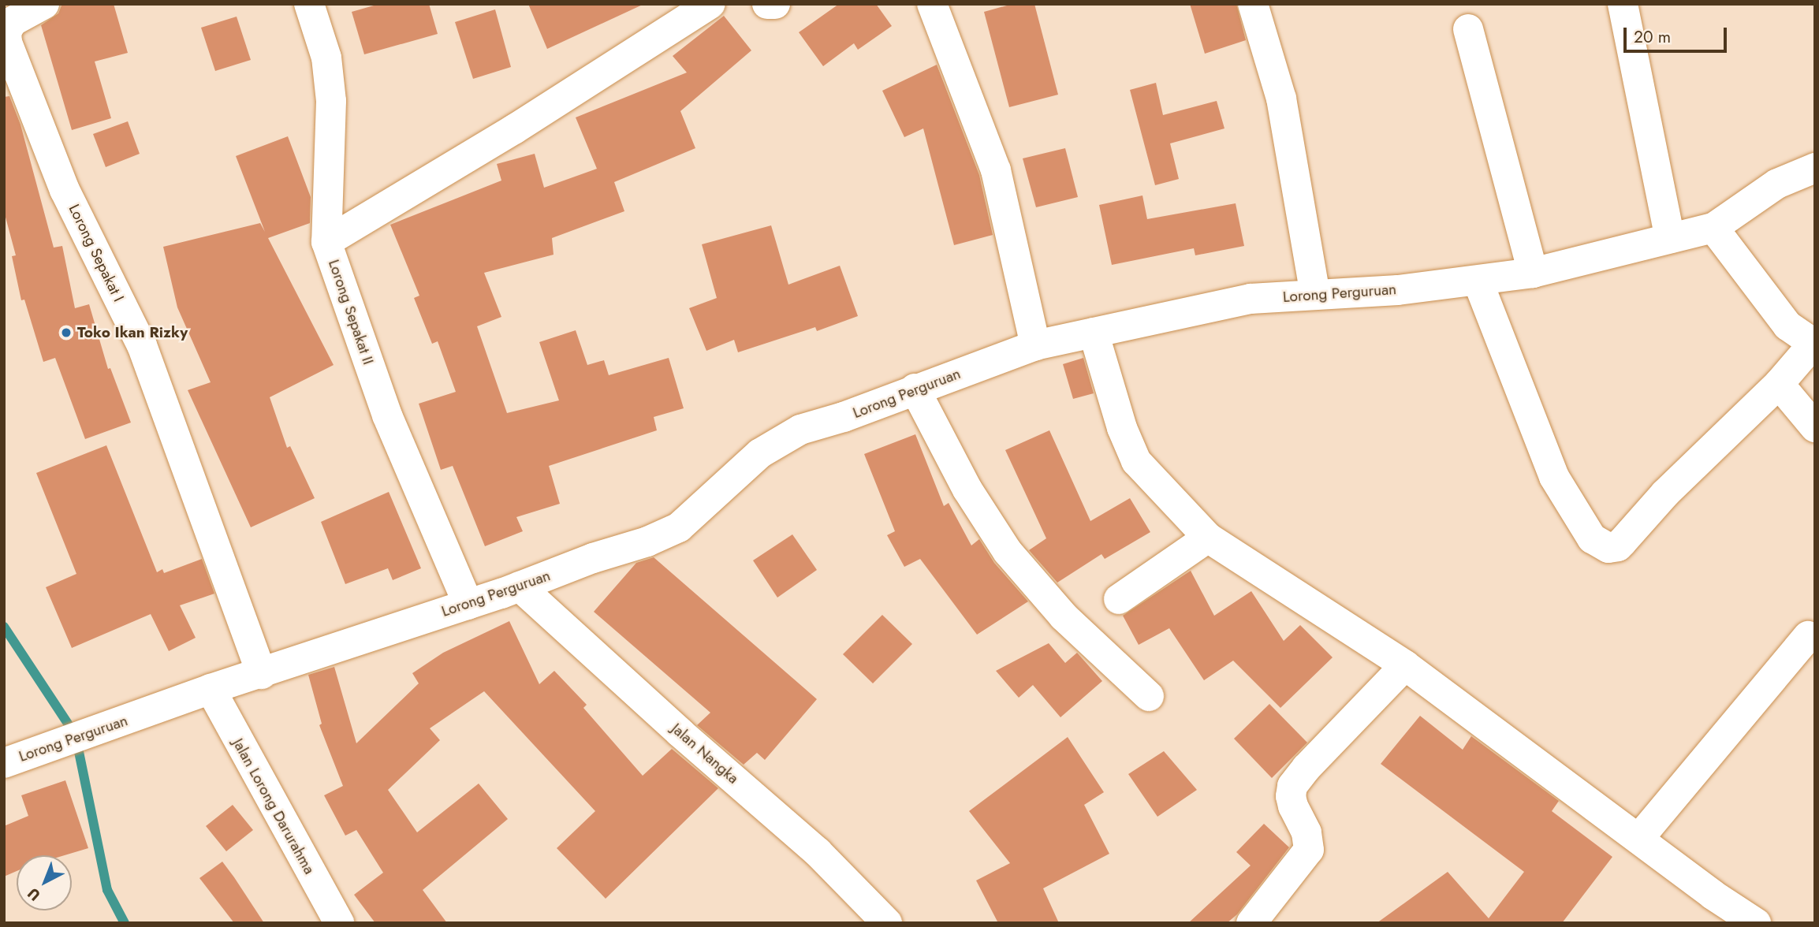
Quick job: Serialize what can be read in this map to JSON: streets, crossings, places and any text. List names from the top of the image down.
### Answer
{
  "streets": {
    "street": [
      "Lorong Sepakat I",
      "Lorong Perguruan",
      "Lorong Sepakat II",
      "Jalan Nangka",
      "Jalan Lorong Darurahma"
    ]
  },
  "crossings": [
    ["Lorong Sepakat I", "Lorong Perguruan"],
    ["Lorong Perguruan", "Lorong Sepakat II"],
    ["Lorong Perguruan", "Jalan Nangka"],
    ["Lorong Perguruan", "Jalan Lorong Darurahma"]
  ],
  "places": ["Toko Ikan Rizky"],
  "scale_bar": "20 m",
  "north": "bottom left"
}
